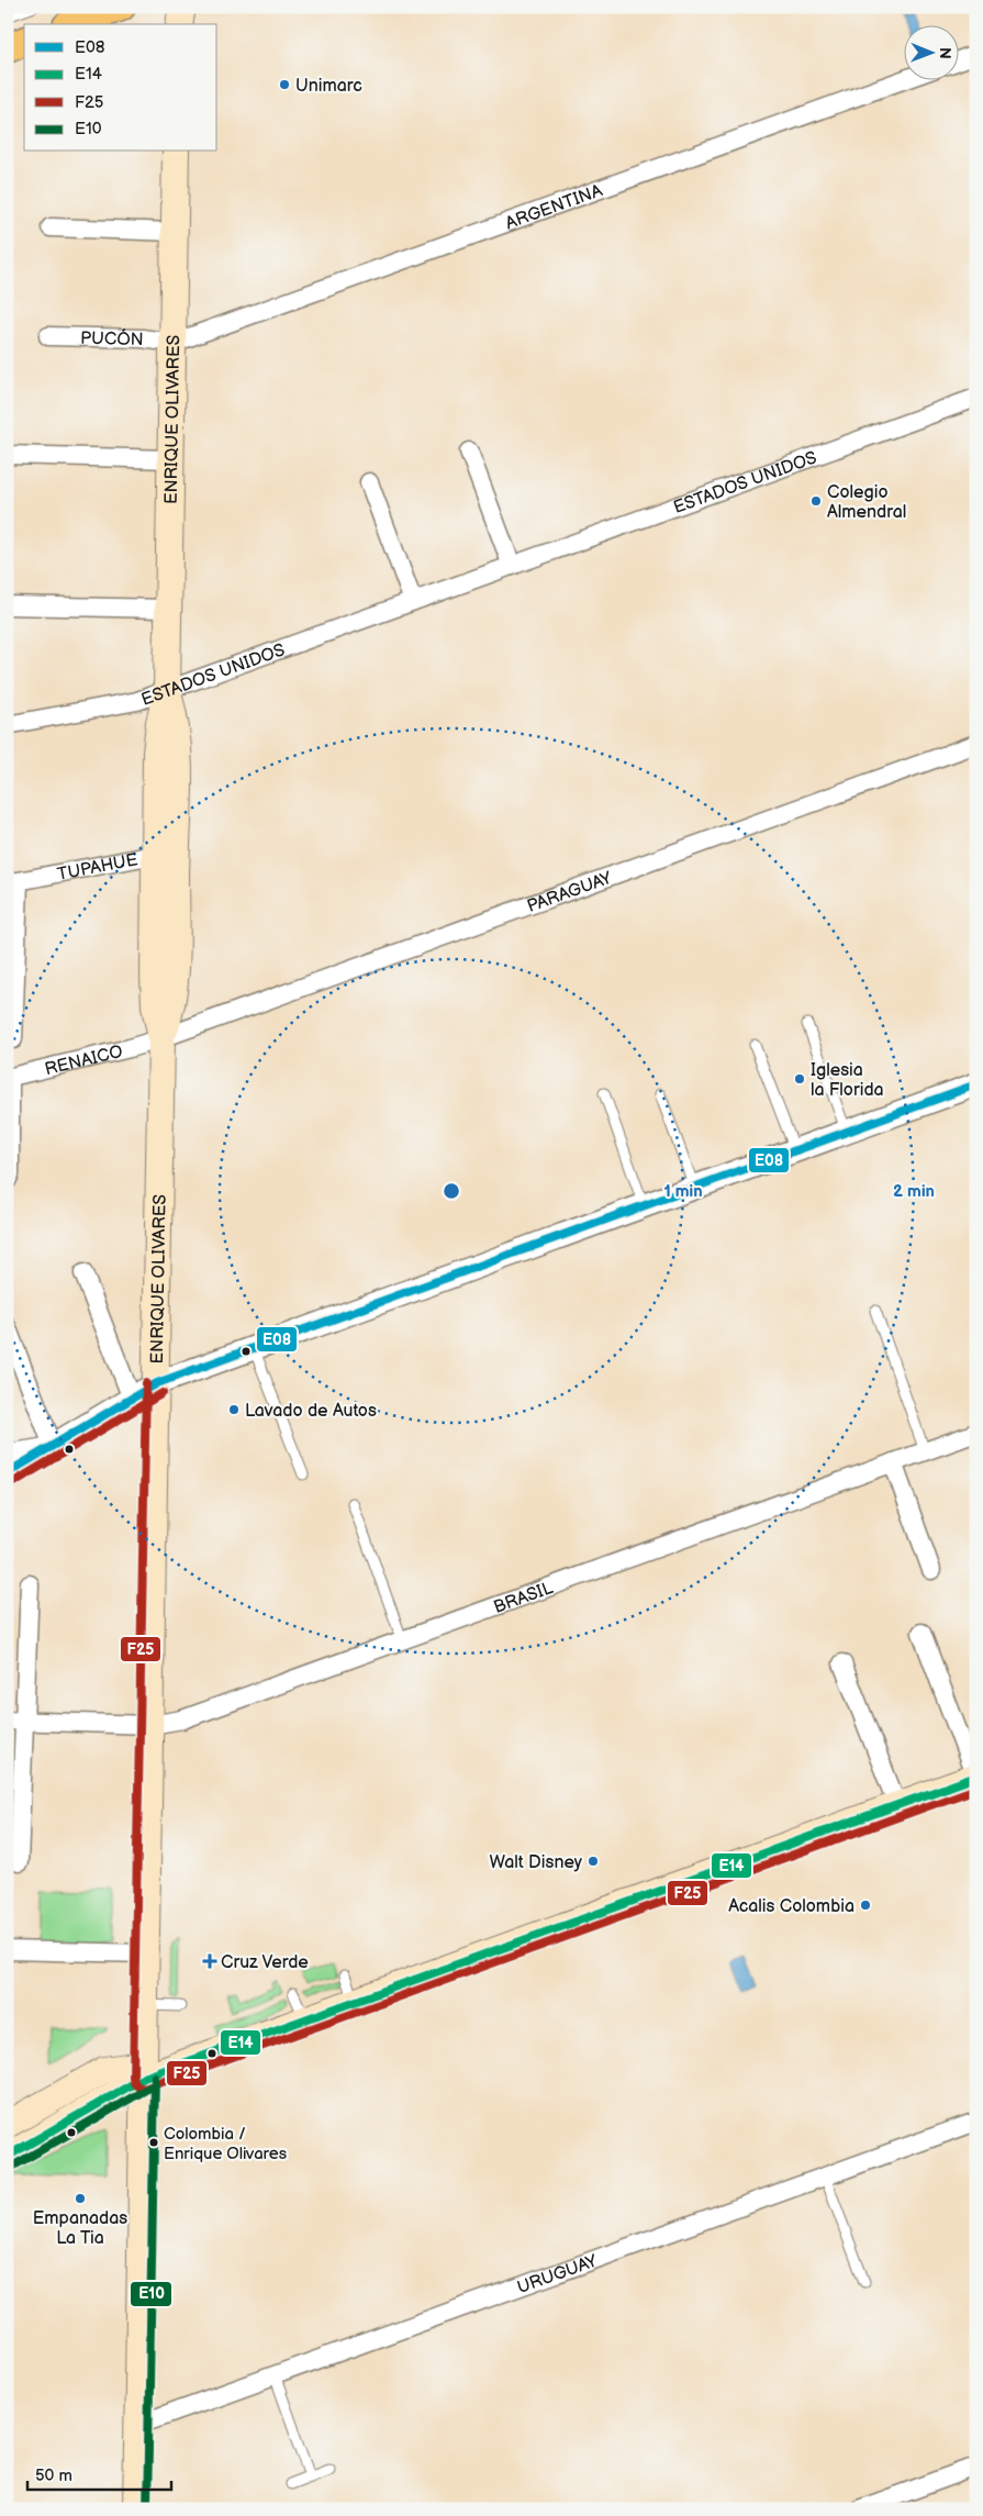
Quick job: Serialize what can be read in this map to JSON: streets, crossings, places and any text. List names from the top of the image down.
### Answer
{
  "streets": {
    "main road": ["ENRIQUE OLIVARES"],
    "street": [
      "ARGENTINA",
      "PUCÓN",
      "ESTADOS UNIDOS",
      "TUPAHUE",
      "PARAGUAY",
      "RENAICO",
      "BRASIL",
      "URUGUAY"
    ]
  },
  "crossings": [
    ["ARGENTINA", "PUCÓN"],
    ["ARGENTINA", "ENRIQUE OLIVARES"],
    ["PUCÓN", "ENRIQUE OLIVARES"],
    ["ENRIQUE OLIVARES", "ESTADOS UNIDOS"],
    ["ENRIQUE OLIVARES", "TUPAHUE"],
    ["ENRIQUE OLIVARES", "PARAGUAY"],
    ["ENRIQUE OLIVARES", "RENAICO"],
    ["ENRIQUE OLIVARES", "BRASIL"],
    ["ENRIQUE OLIVARES", "URUGUAY"],
    ["PARAGUAY", "RENAICO"]
  ],
  "places": {
    "other": [
      "Unimarc",
      "Colegio Almendral",
      "Iglesia la Florida",
      "Lavado de Autos",
      "Walt Disney",
      "Acalis Colombia",
      "Colombia / Enrique Olivares",
      "Empanadas La Tia"
    ],
    "health": ["Cruz Verde"]
  },
  "lines": [
    "transit line E08",
    "transit line F25",
    "transit line E14",
    "transit line E10"
  ],
  "legend": [
    "E08",
    "E14",
    "F25",
    "E10"
  ],
  "scale_bar": "50 m",
  "north": "right",
  "rings": ["1 min", "2 min"]
}
